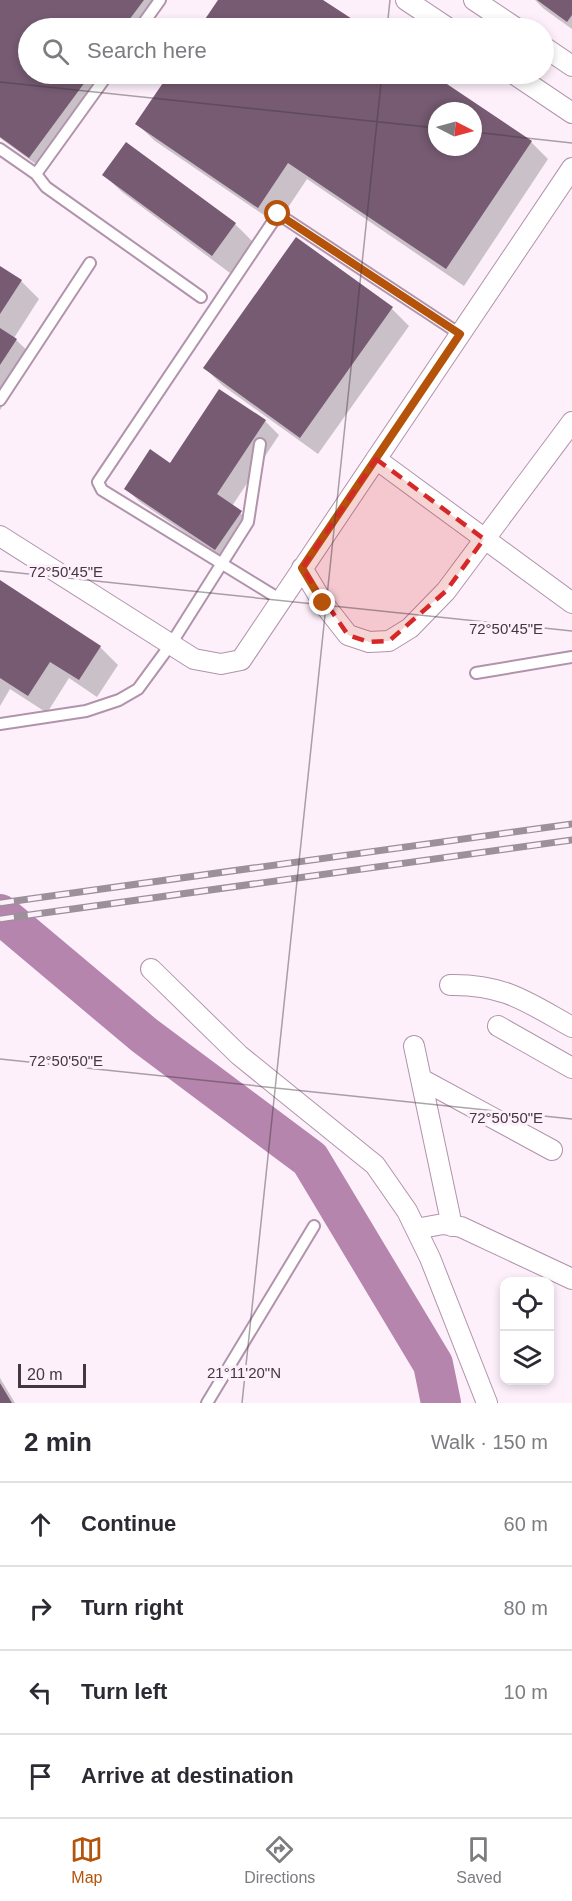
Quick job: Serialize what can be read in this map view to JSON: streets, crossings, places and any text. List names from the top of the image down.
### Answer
{
  "scale_bar": "20 m",
  "north": "right",
  "page": {
    "search": "Search here",
    "scale": "20 m",
    "heading": ["2 min", "Walk · 150 m"],
    "list": [
      ["Continue", "60 m"],
      ["Turn right", "80 m"],
      ["Turn left", "10 m"],
      "Arrive at destination"
    ],
    "nav": ["Map", "Directions", "Saved"]
  },
  "coordinates": ["72°50'45\"E", "72°50'50\"E", "21°11'20\"N"]
}
